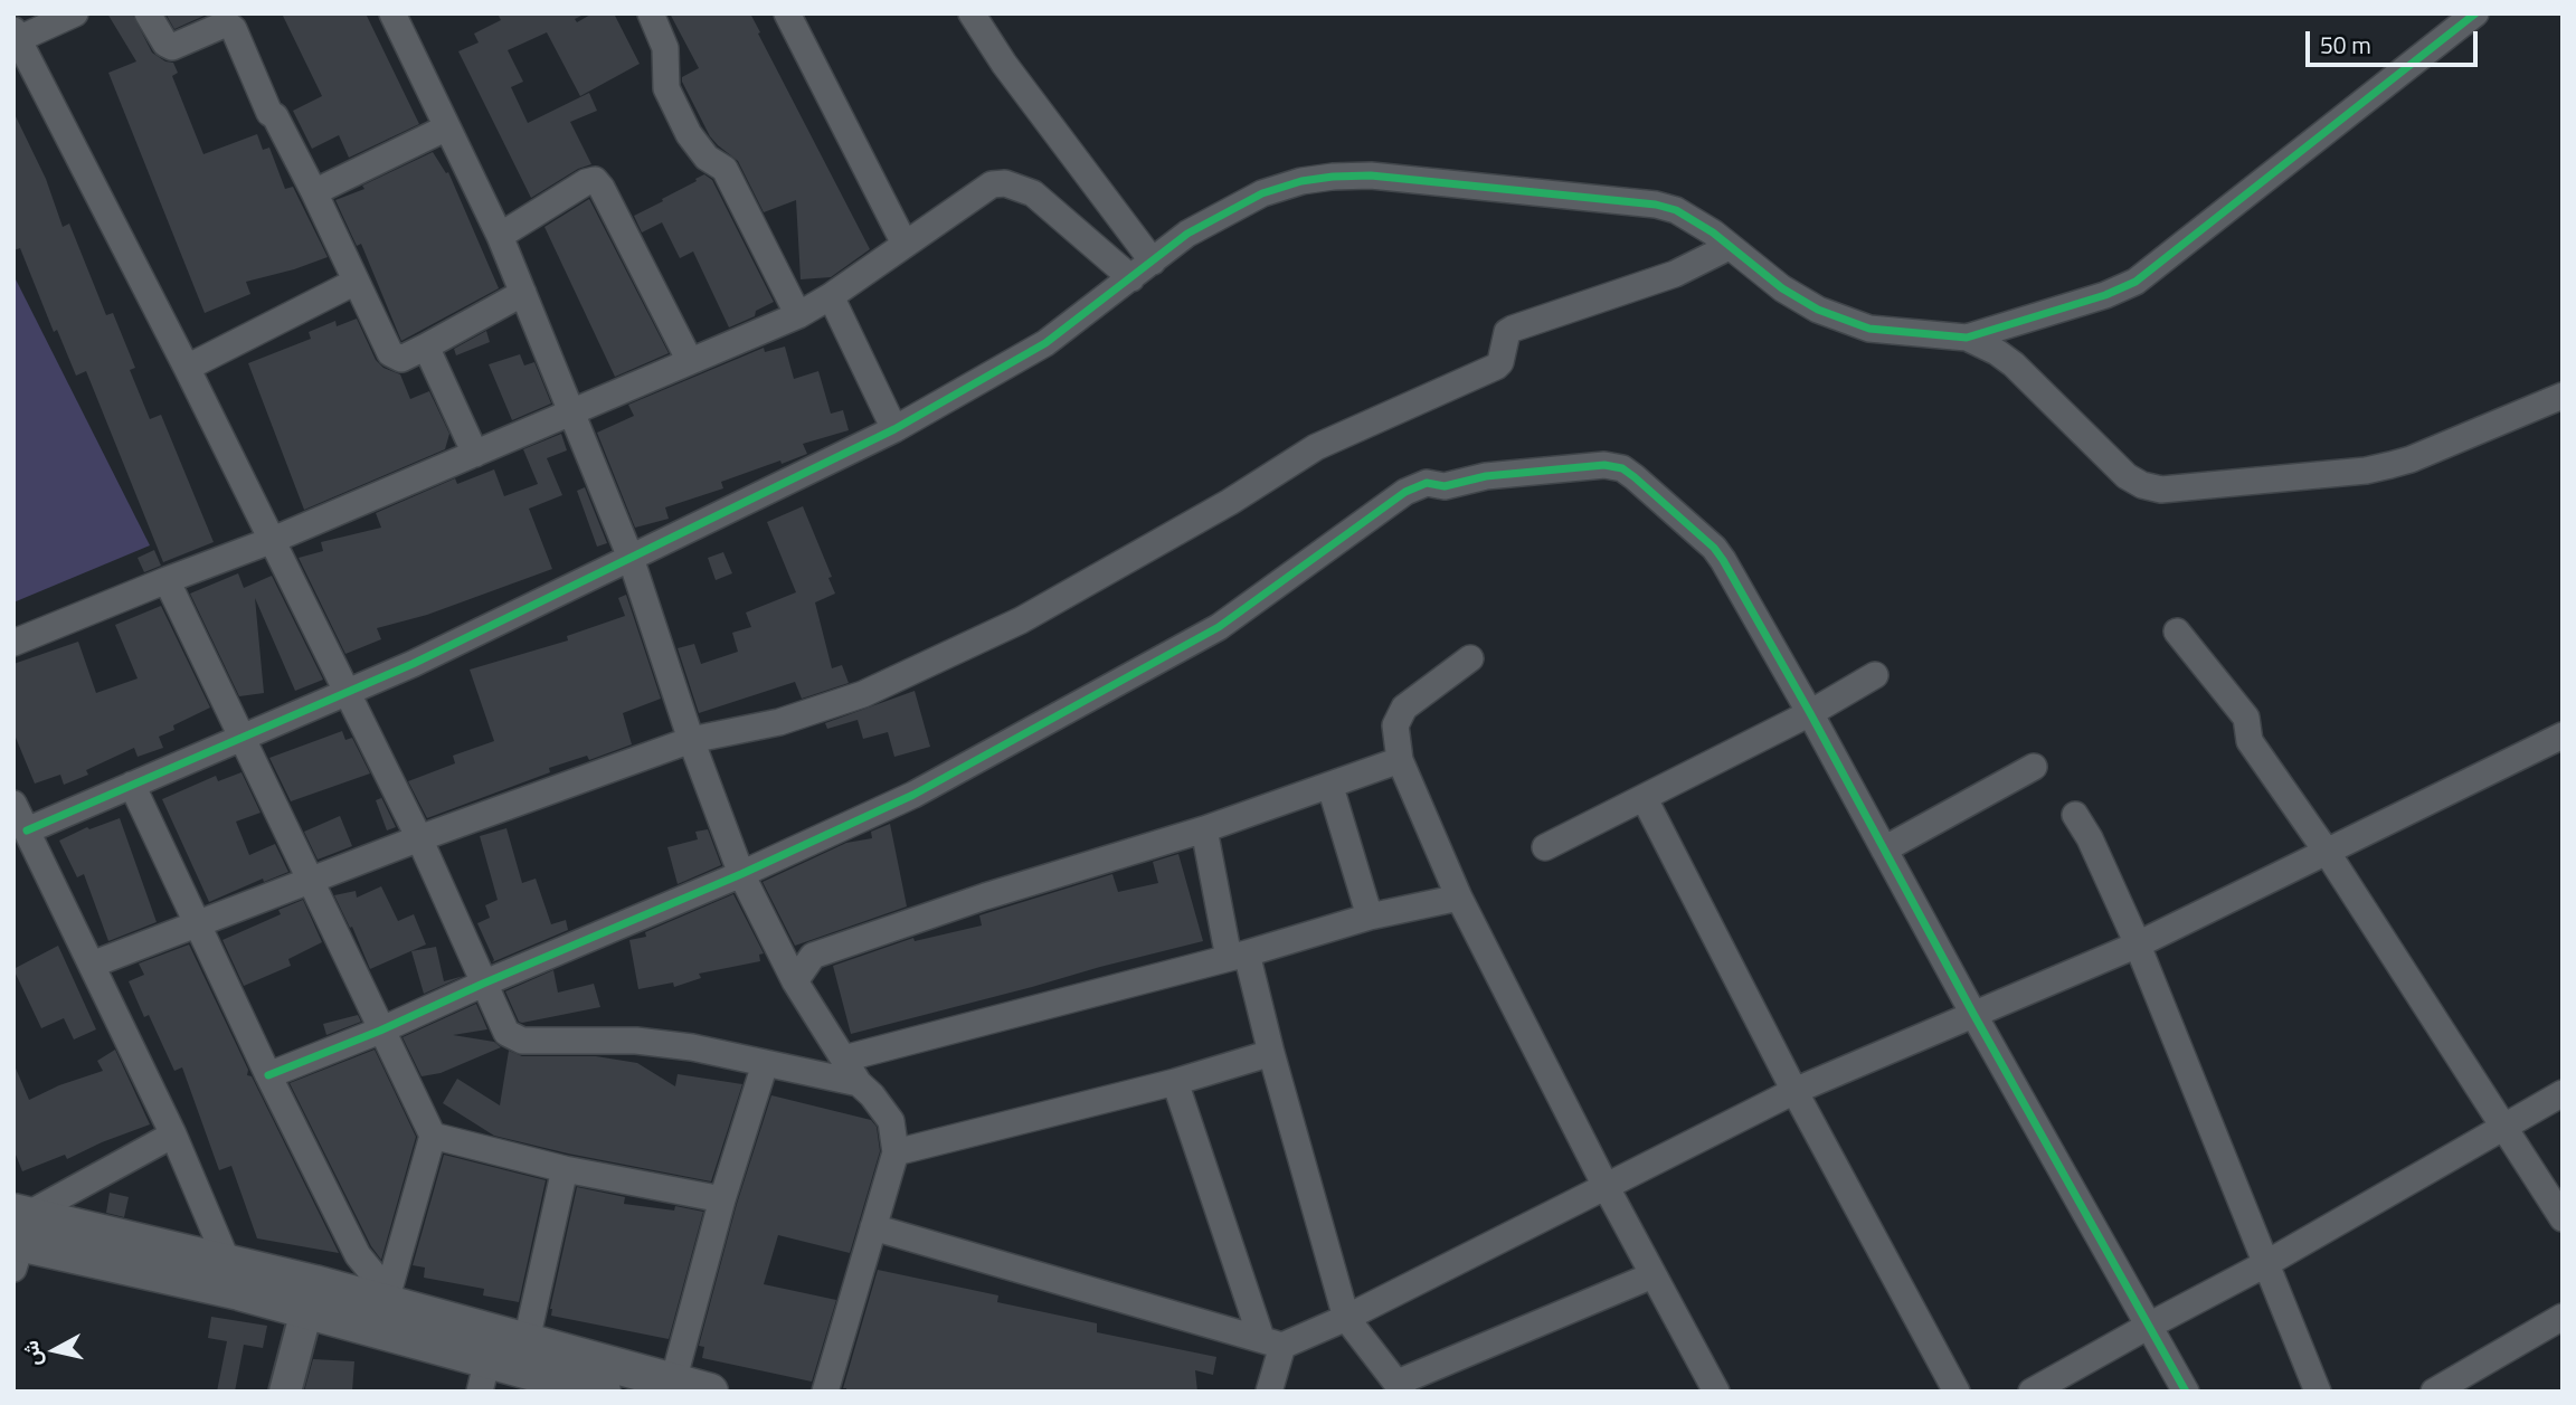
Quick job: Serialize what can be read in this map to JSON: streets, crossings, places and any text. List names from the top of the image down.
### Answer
{
  "scale_bar": "50 m",
  "north": "left"
}
